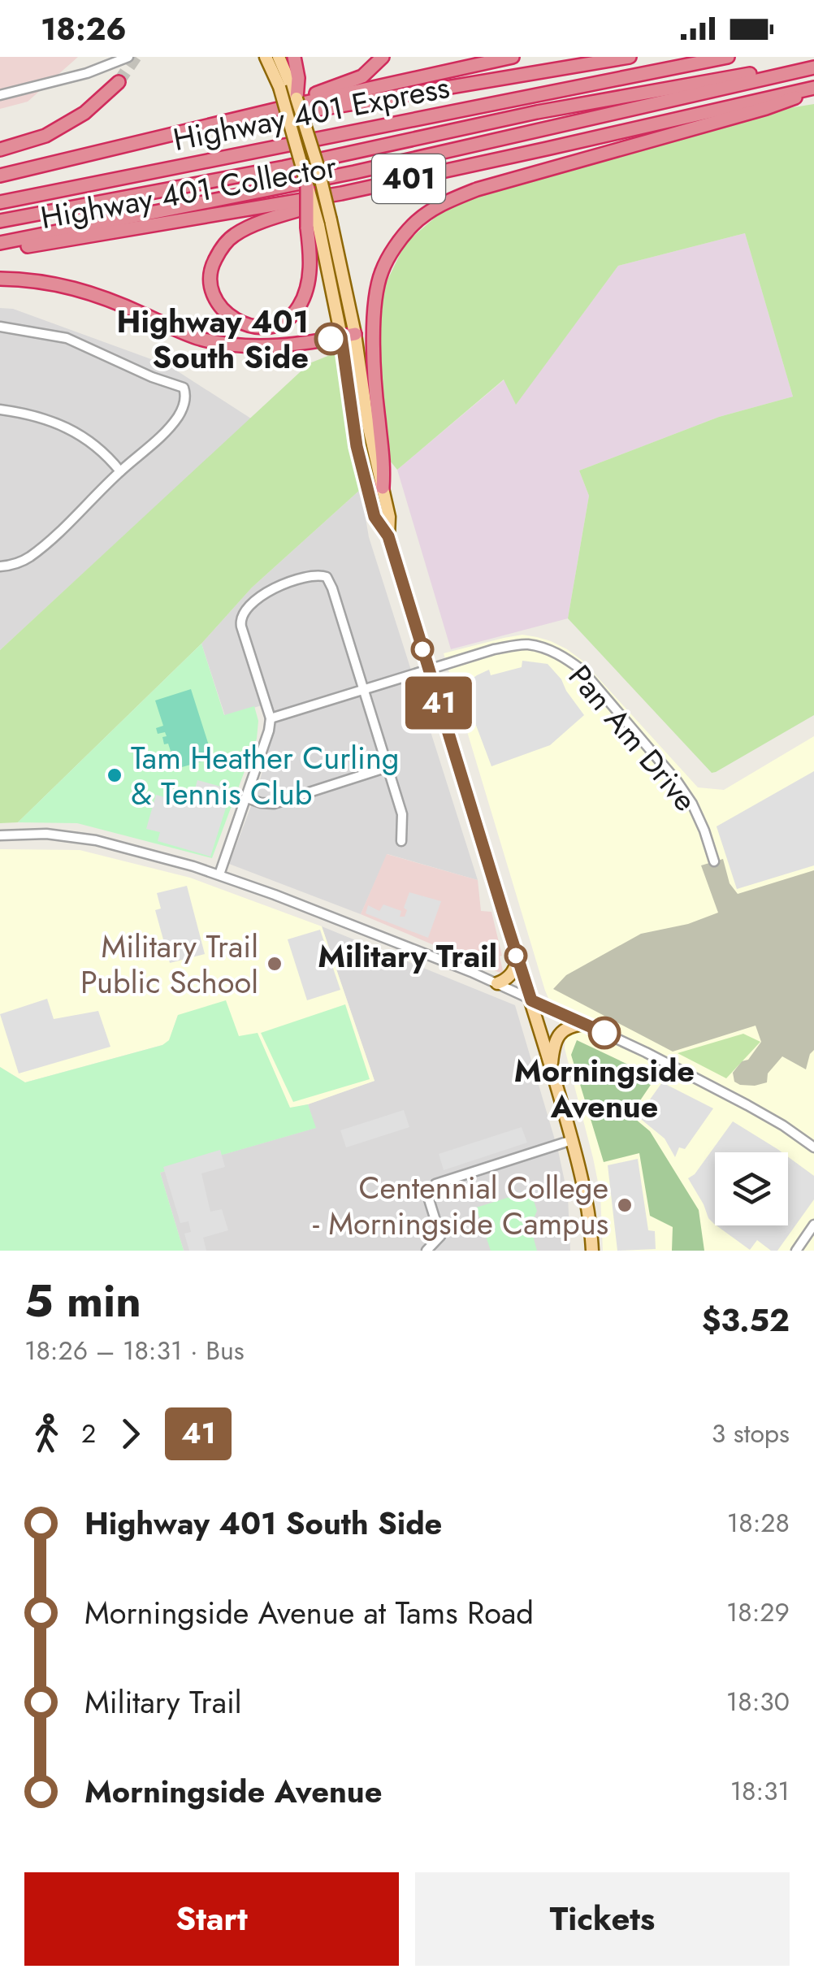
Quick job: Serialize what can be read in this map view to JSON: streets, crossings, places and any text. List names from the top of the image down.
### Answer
{
  "streets": {
    "highway": ["Highway 401 Express", "401", "Highway 401 Collector"],
    "street": ["Pan Am Drive"]
  },
  "places": [
    "Highway 401 South Side",
    "Tam Heather Curling & Tennis Club",
    "Military Trail",
    "Military Trail Public School",
    "Morningside Avenue",
    "Centennial College - Morningside Campus"
  ],
  "lines": ["bus line 41"],
  "page": {
    "status": "18:26",
    "on_map": "41",
    "heading": ["5 min", "18:26 – 18:31 · Bus", "$3.52"],
    "legs": ["2", "41", "3 stops"],
    "list": [
      {
        "name": "Highway 401 South Side",
        "value": "18:28"
      },
      {
        "name": "Morningside Avenue at Tams Road",
        "value": "18:29"
      },
      {
        "name": "Military Trail",
        "value": "18:30"
      },
      {
        "name": "Morningside Avenue",
        "value": "18:31"
      }
    ],
    "buttons": ["Start", "Tickets"]
  }
}
